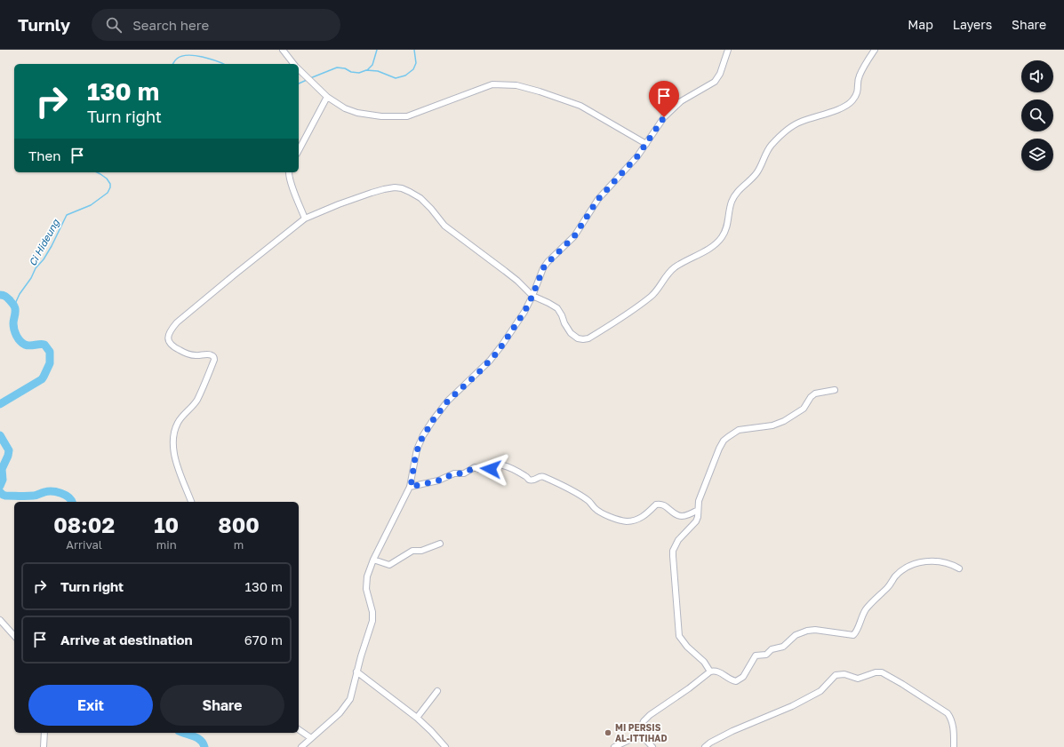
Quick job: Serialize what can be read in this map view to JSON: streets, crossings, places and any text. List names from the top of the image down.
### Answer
{
  "water": ["Ci Hideung"],
  "places": ["MI PERSIS AL-ITTIHAD"],
  "page": {
    "header": "Turnly",
    "search": "Search here",
    "nav": ["Map", "Layers", "Share"],
    "turn": ["130 m", "Turn right"],
    "then": "Then",
    "eta": [
      "08:02",
      "Arrival",
      "10",
      "min",
      "800",
      "m"
    ],
    "list": [
      {
        "name": "Turn right",
        "value": "130 m"
      },
      {
        "name": "Arrive at destination",
        "value": "670 m"
      }
    ],
    "buttons": ["Exit", "Share"]
  }
}
